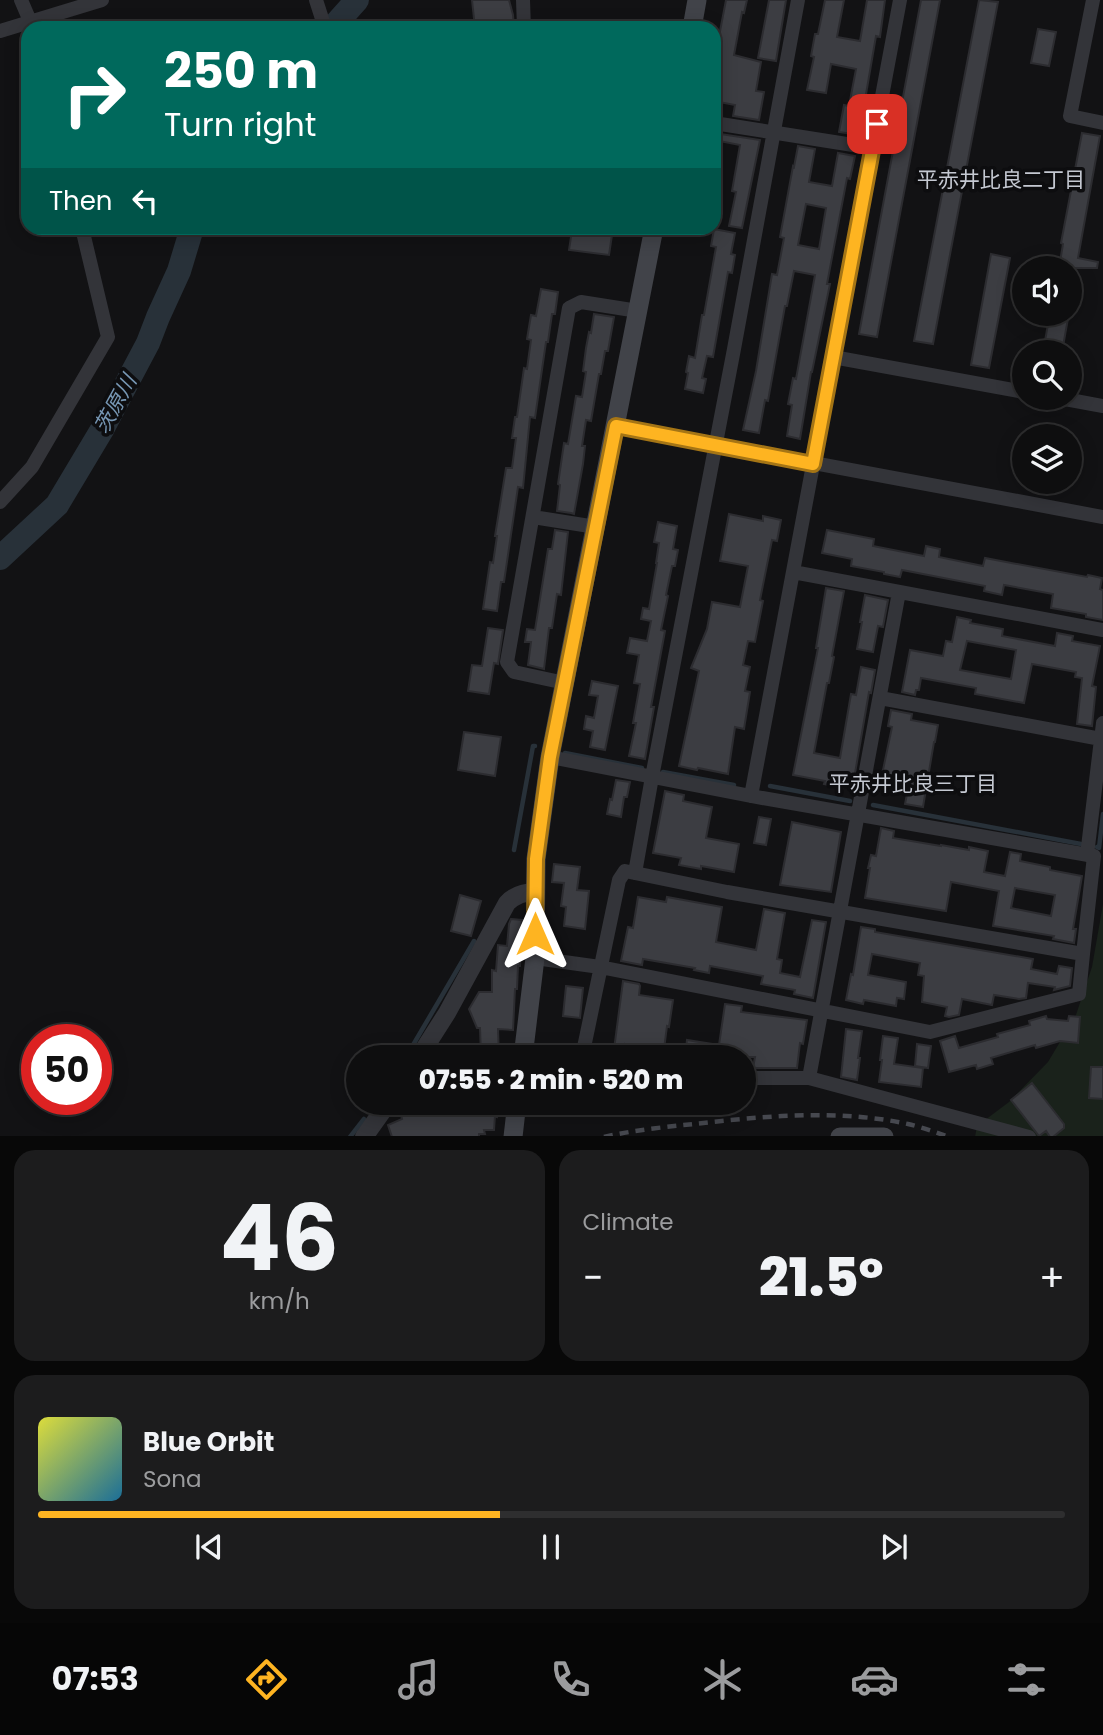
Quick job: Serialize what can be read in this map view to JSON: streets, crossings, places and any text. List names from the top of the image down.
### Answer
{
  "districts": ["平赤井比良二丁目", "平赤井比良三丁目"],
  "water": ["茨原川"],
  "page": {
    "turn": ["250 m", "Turn right"],
    "then": "Then",
    "limit": "50",
    "trip": "07:55 · 2 min · 520 m",
    "tile": [
      ["46", "km/h"],
      "Climate"
    ],
    "heat": ["−", "21.5°", "+"],
    "song": ["Blue Orbit", "Sona"],
    "tabs": "07:53"
  }
}
